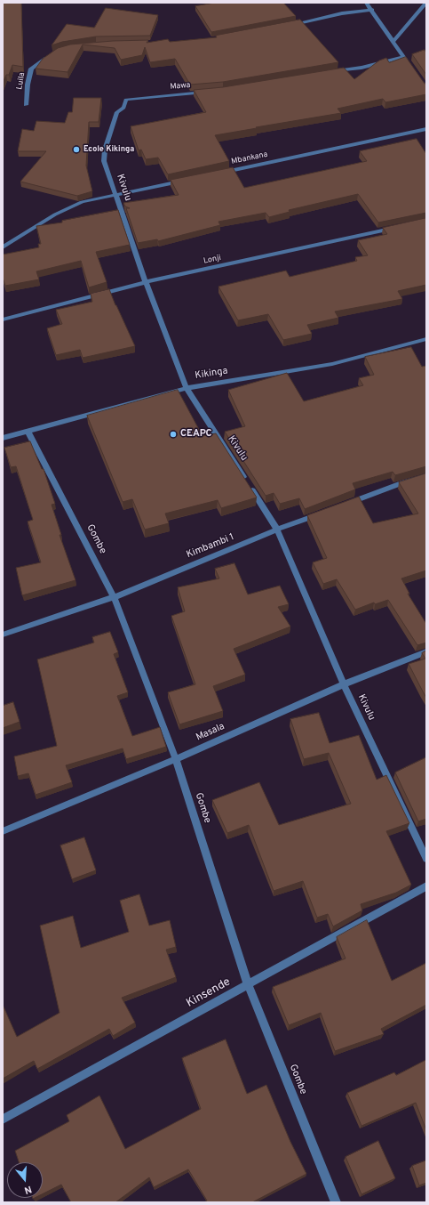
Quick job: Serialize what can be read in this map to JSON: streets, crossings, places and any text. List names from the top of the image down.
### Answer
{
  "streets": {
    "street": [
      "Luila",
      "Mawa",
      "Mbankana",
      "Kivulu",
      "Lonji",
      "Kikinga",
      "Gombe",
      "Kimbambi 1",
      "Masala",
      "Kinsende"
    ]
  },
  "crossings": [
    ["Mawa", "Kivulu"],
    ["Kivulu", "Lonji"],
    ["Kivulu", "Kikinga"],
    ["Kivulu", "Kimbambi 1"],
    ["Kivulu", "Masala"],
    ["Kikinga", "Gombe"],
    ["Gombe", "Kimbambi 1"],
    ["Gombe", "Masala"],
    ["Gombe", "Kinsende"]
  ],
  "places": ["Ecole Kikinga", "CEAPC"],
  "north": "bottom"
}
